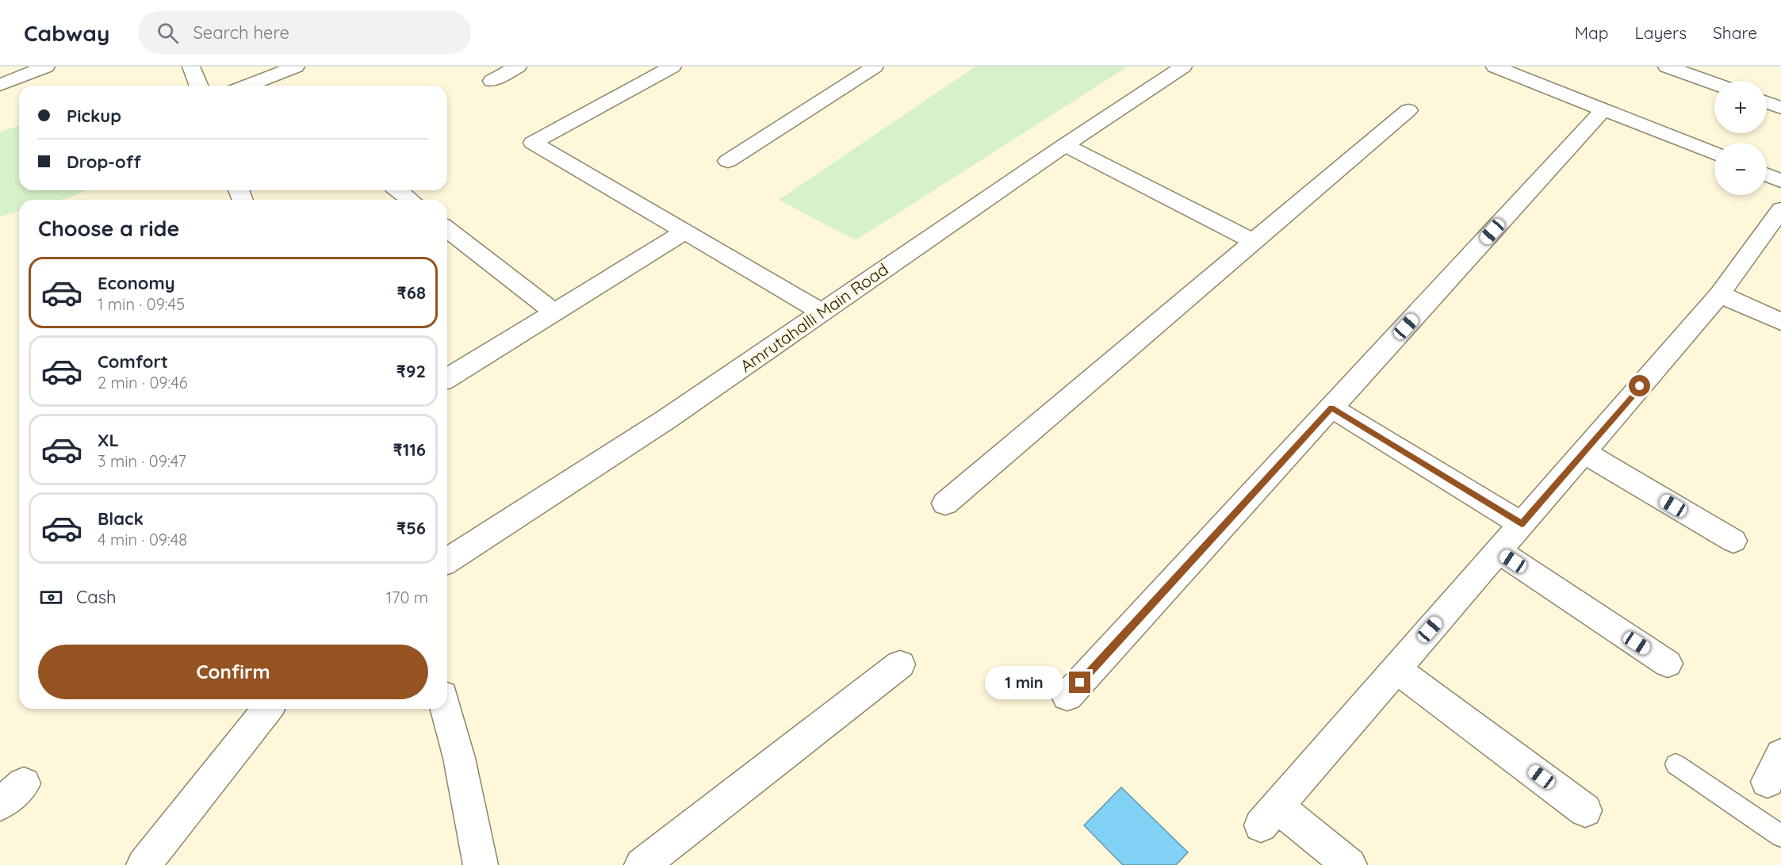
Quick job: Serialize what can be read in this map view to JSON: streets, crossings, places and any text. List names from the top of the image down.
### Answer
{
  "streets": {
    "street": ["Amrutahalli Main Road"]
  },
  "page": {
    "header": "Cabway",
    "search": "Search here",
    "nav": ["Map", "Layers", "Share"],
    "map_buttons": ["+", "−"],
    "banner": ["Pickup", "Drop-off"],
    "heading": "Choose a ride",
    "list": [
      {
        "name": "Economy",
        "note": "1 min · 09:45",
        "value": "₹68"
      },
      {
        "name": "Comfort",
        "note": "2 min · 09:46",
        "value": "₹92"
      },
      {
        "name": "XL",
        "note": "3 min · 09:47",
        "value": "₹116"
      },
      {
        "name": "Black",
        "note": "4 min · 09:48",
        "value": "₹56"
      }
    ],
    "pay": ["Cash", "170 m"],
    "buttons": "Confirm",
    "bubble": "1 min"
  }
}
